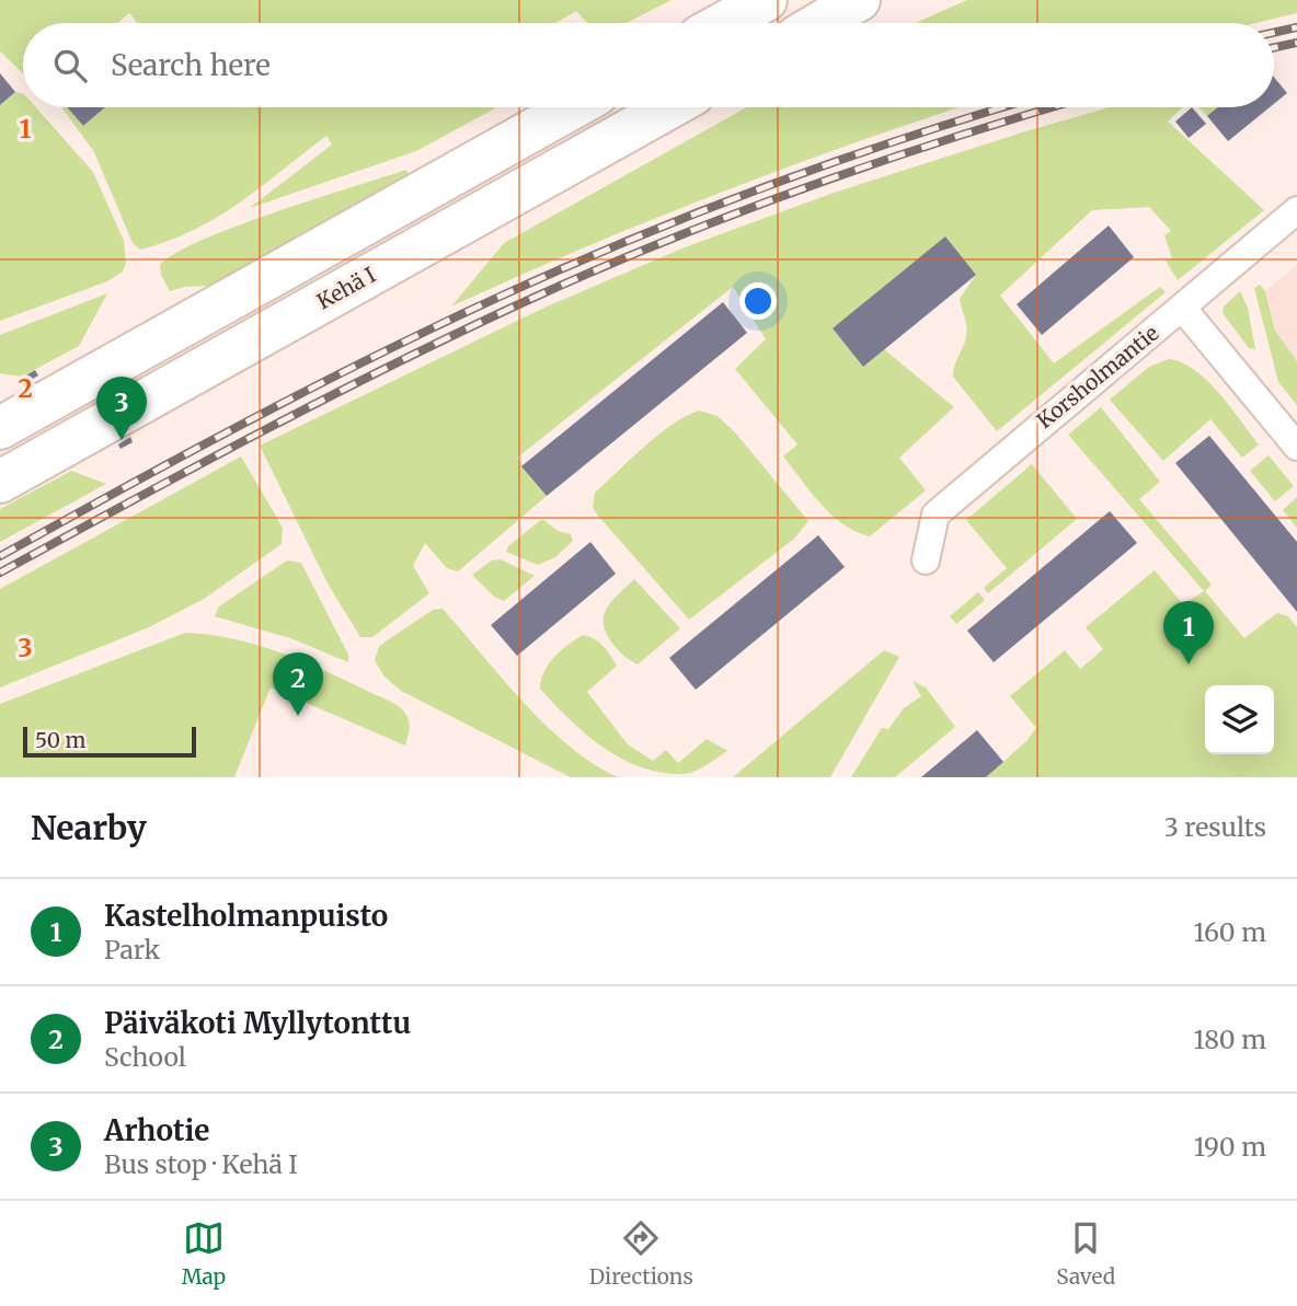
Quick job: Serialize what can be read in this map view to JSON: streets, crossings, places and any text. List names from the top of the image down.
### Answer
{
  "streets": {
    "highway": ["Kehä I"],
    "street": ["Korsholmantie"]
  },
  "scale_bar": "50 m",
  "page": {
    "search": "Search here",
    "pins": ["3", "1", "2"],
    "scale": "50 m",
    "heading": ["Nearby", "3 results"],
    "list": [
      {
        "mark": "1",
        "name": "Kastelholmanpuisto",
        "note": "Park",
        "value": "160 m"
      },
      {
        "mark": "2",
        "name": "Päiväkoti Myllytonttu",
        "note": "School",
        "value": "180 m"
      },
      {
        "mark": "3",
        "name": "Arhotie",
        "note": "Bus stop · Kehä I",
        "value": "190 m"
      }
    ],
    "nav": ["Map", "Directions", "Saved"]
  },
  "grid": {
    "rows": ["1", "2", "3"]
  }
}
